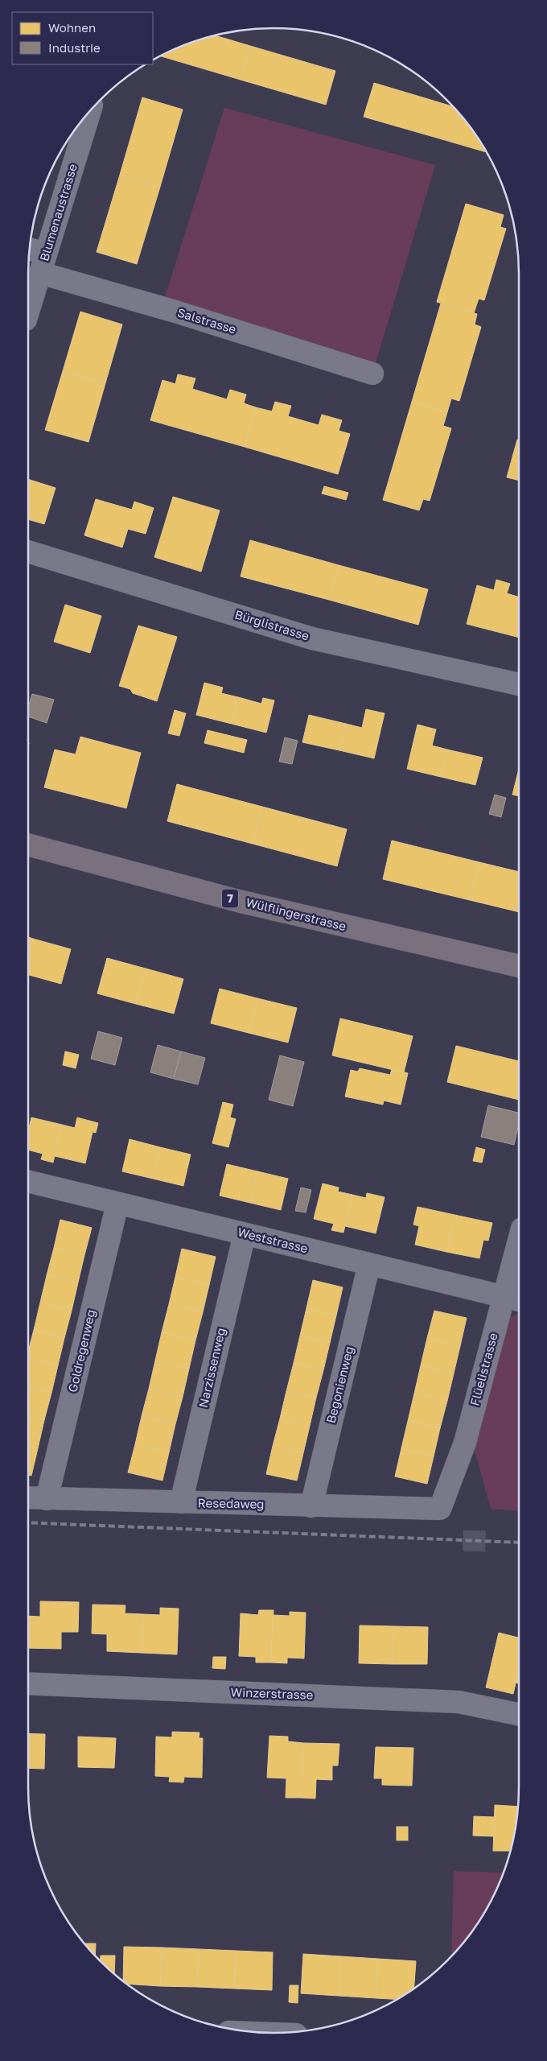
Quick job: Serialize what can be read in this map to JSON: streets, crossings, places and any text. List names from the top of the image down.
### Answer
{
  "streets": {
    "main road": ["7", "Wülflingerstrasse"],
    "street": [
      "Blumenaustrasse",
      "Salstrasse",
      "Bürglistrasse",
      "Weststrasse",
      "Goldregenweg",
      "Narzissenweg",
      "Flüelistrasse",
      "Begonienweg",
      "Resedaweg",
      "Winzerstrasse"
    ]
  },
  "crossings": [
    ["Blumenaustrasse", "Salstrasse"],
    ["Weststrasse", "Goldregenweg"],
    ["Weststrasse", "Narzissenweg"],
    ["Weststrasse", "Flüelistrasse"],
    ["Weststrasse", "Begonienweg"],
    ["Goldregenweg", "Resedaweg"],
    ["Narzissenweg", "Resedaweg"],
    ["Flüelistrasse", "Resedaweg"],
    ["Begonienweg", "Resedaweg"]
  ],
  "legend": ["Wohnen", "Industrie"]
}
